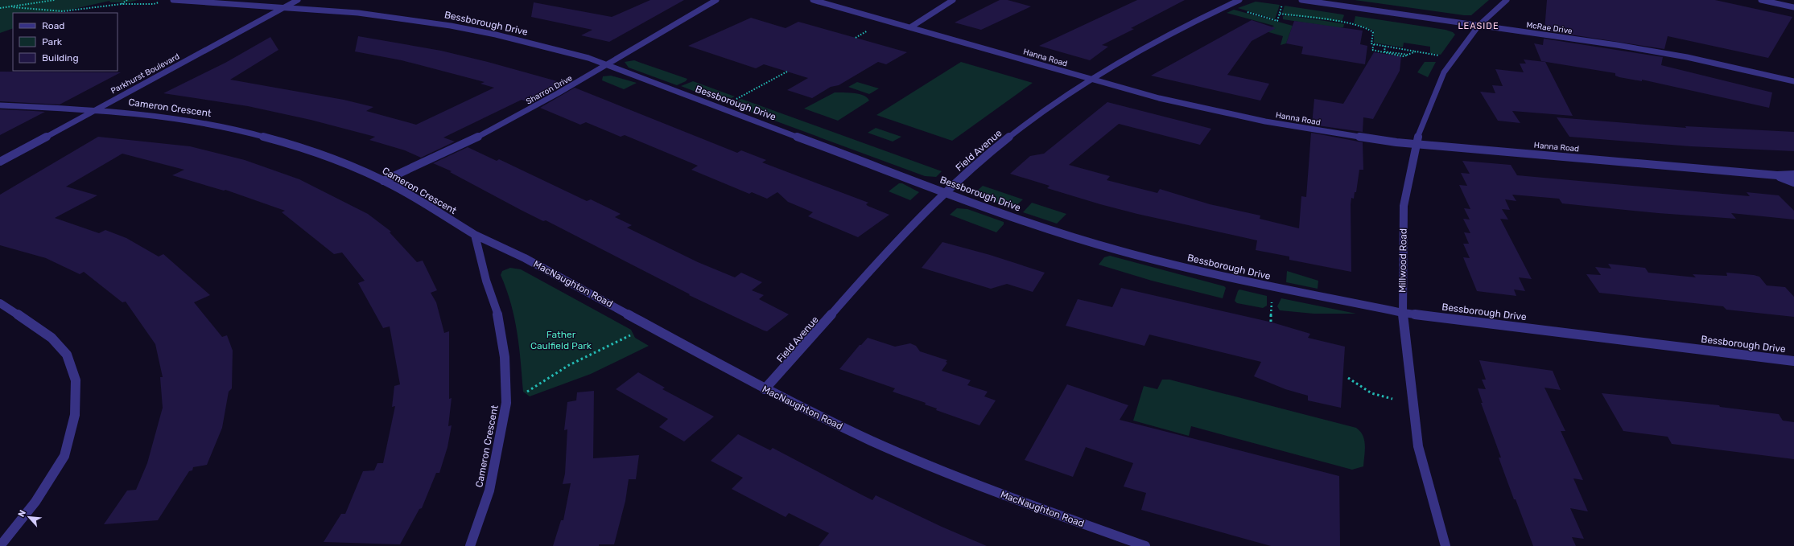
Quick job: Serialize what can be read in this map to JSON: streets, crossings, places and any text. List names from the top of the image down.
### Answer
{
  "streets": {
    "street": [
      "Bessborough Drive",
      "McRae Drive",
      "Hanna Road",
      "Parkhurst Boulevard",
      "Sharron Drive",
      "Cameron Crescent",
      "Field Avenue",
      "Millwood Road",
      "MacNaughton Road"
    ]
  },
  "crossings": [
    ["Bessborough Drive", "Parkhurst Boulevard"],
    ["Bessborough Drive", "Sharron Drive"],
    ["Bessborough Drive", "Field Avenue"],
    ["Bessborough Drive", "Millwood Road"],
    ["McRae Drive", "Millwood Road"],
    ["Hanna Road", "Field Avenue"],
    ["Hanna Road", "Millwood Road"],
    ["Parkhurst Boulevard", "Cameron Crescent"],
    ["Sharron Drive", "Cameron Crescent"],
    ["Cameron Crescent", "MacNaughton Road"],
    ["Field Avenue", "MacNaughton Road"]
  ],
  "districts": ["LEASIDE"],
  "parks": ["Father Caulfield Park"],
  "legend": ["Road", "Park", "Building"],
  "north": "top left"
}
